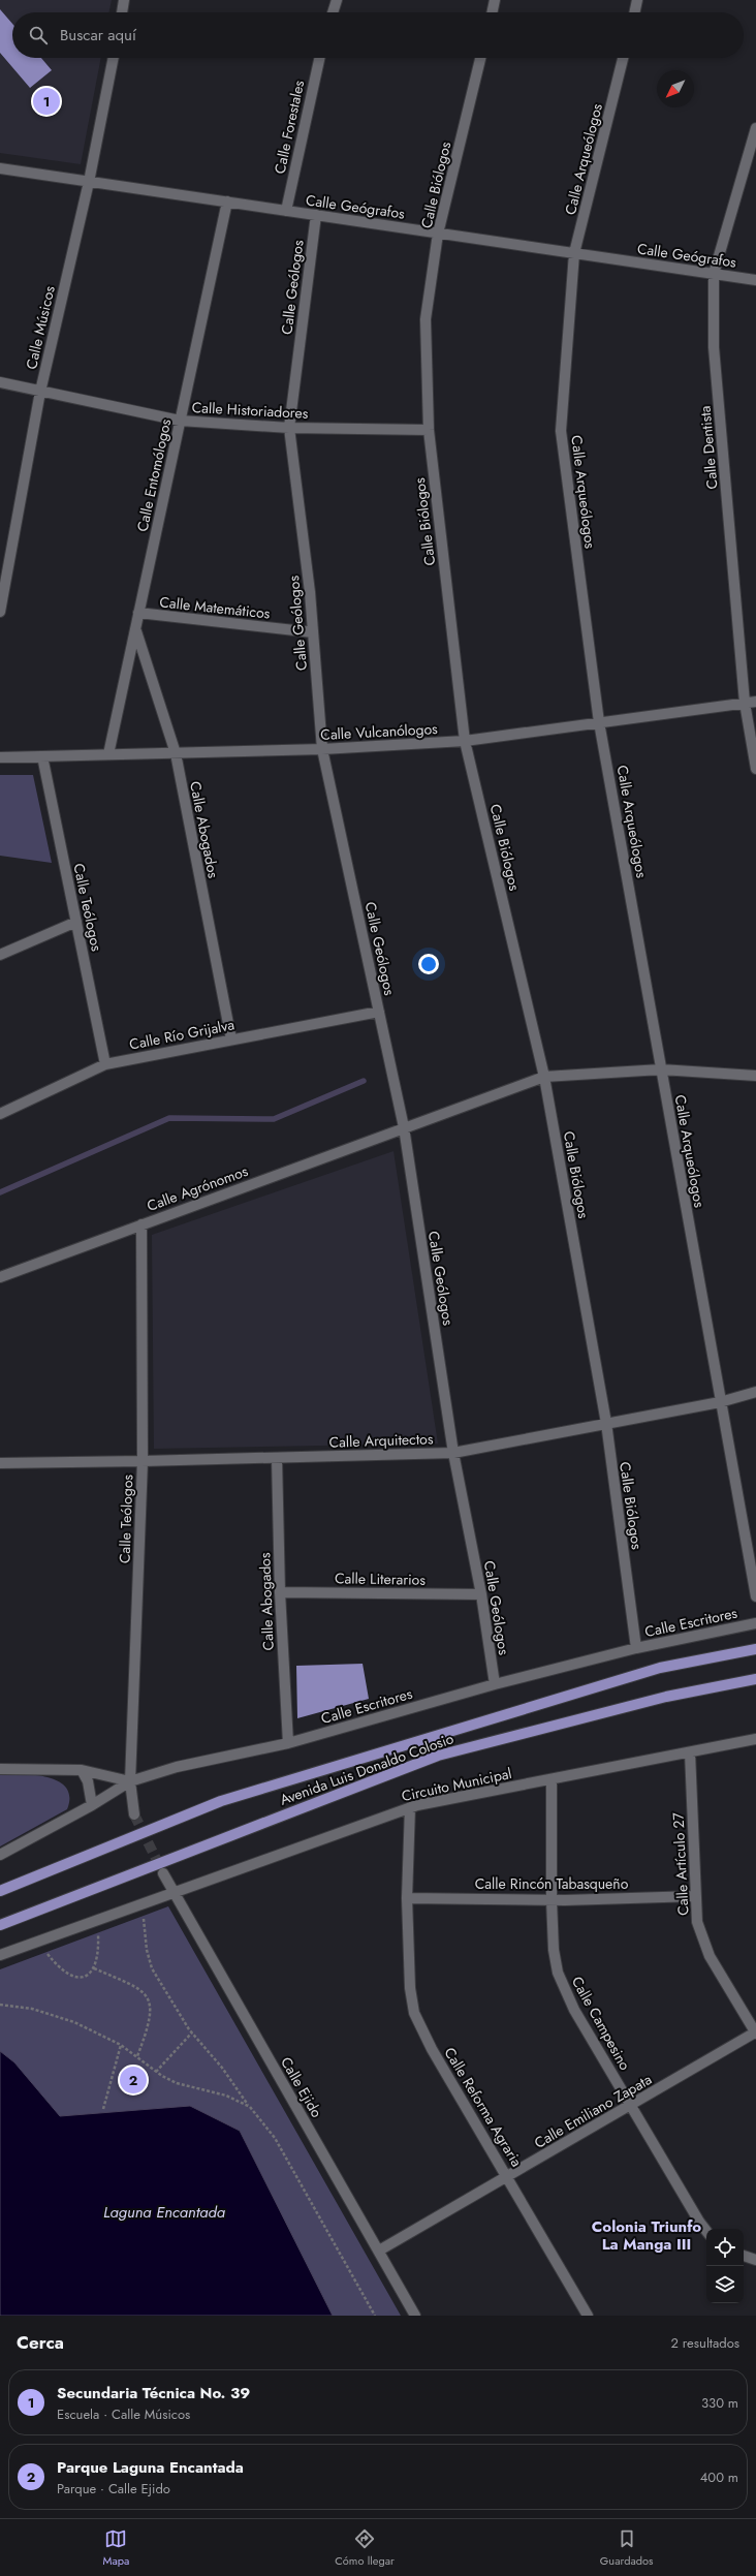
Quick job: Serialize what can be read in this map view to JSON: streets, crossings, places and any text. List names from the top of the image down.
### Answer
{
  "streets": {
    "main road": ["Avenida Luis Donaldo Colosio"],
    "street": [
      "Calle Forestales",
      "Calle Arqueólogos",
      "Calle Biólogos",
      "Calle Geógrafos",
      "Calle Geólogos",
      "Calle Músicos",
      "Calle Historiadores",
      "Calle Dentista",
      "Calle Entomólogos",
      "Calle Matemáticos",
      "Calle Vulcanólogos",
      "Calle Abogados",
      "Calle Teólogos",
      "Calle Río Grijalva",
      "Calle Agrónomos",
      "Calle Arquitectos",
      "Calle Literarios",
      "Calle Escritores",
      "Circuito Municipal",
      "Calle Artículo 27",
      "Calle Rincón Tabasqueño",
      "Calle Campesino",
      "Calle Ejido",
      "Calle Reforma Agraria",
      "Calle Emiliano Zapata"
    ]
  },
  "crossings": [
    ["Calle Forestales", "Calle Geógrafos"],
    ["Calle Arqueólogos", "Calle Geógrafos"],
    ["Calle Arqueólogos", "Calle Vulcanólogos"],
    ["Calle Arqueólogos", "Calle Agrónomos"],
    ["Calle Arqueólogos", "Calle Arquitectos"],
    ["Calle Biólogos", "Calle Geógrafos"],
    ["Calle Biólogos", "Calle Historiadores"],
    ["Calle Biólogos", "Calle Vulcanólogos"],
    ["Calle Biólogos", "Calle Agrónomos"],
    ["Calle Biólogos", "Calle Arquitectos"],
    ["Calle Biólogos", "Calle Escritores"],
    ["Calle Geógrafos", "Calle Geólogos"],
    ["Calle Geógrafos", "Calle Músicos"],
    ["Calle Geógrafos", "Calle Dentista"],
    ["Calle Geógrafos", "Calle Entomólogos"],
    ["Calle Geólogos", "Calle Historiadores"],
    ["Calle Geólogos", "Calle Matemáticos"],
    ["Calle Geólogos", "Calle Vulcanólogos"],
    ["Calle Geólogos", "Calle Río Grijalva"],
    ["Calle Geólogos", "Calle Agrónomos"],
    ["Calle Geólogos", "Calle Arquitectos"],
    ["Calle Geólogos", "Calle Literarios"],
    ["Calle Geólogos", "Calle Escritores"],
    ["Calle Músicos", "Calle Historiadores"],
    ["Calle Historiadores", "Calle Entomólogos"],
    ["Calle Dentista", "Calle Vulcanólogos"],
    ["Calle Entomólogos", "Calle Matemáticos"],
    ["Calle Entomólogos", "Calle Vulcanólogos"],
    ["Calle Entomólogos", "Calle Abogados"],
    ["Calle Vulcanólogos", "Calle Abogados"],
    ["Calle Vulcanólogos", "Calle Teólogos"],
    ["Calle Abogados", "Calle Río Grijalva"],
    ["Calle Abogados", "Calle Arquitectos"],
    ["Calle Abogados", "Calle Literarios"],
    ["Calle Abogados", "Calle Escritores"],
    ["Calle Teólogos", "Calle Río Grijalva"],
    ["Calle Teólogos", "Calle Agrónomos"],
    ["Calle Teólogos", "Calle Arquitectos"],
    ["Calle Teólogos", "Calle Escritores"],
    ["Circuito Municipal", "Calle Artículo 27"],
    ["Circuito Municipal", "Calle Campesino"],
    ["Circuito Municipal", "Calle Ejido"],
    ["Circuito Municipal", "Calle Reforma Agraria"],
    ["Calle Artículo 27", "Calle Rincón Tabasqueño"],
    ["Calle Artículo 27", "Calle Emiliano Zapata"],
    ["Calle Rincón Tabasqueño", "Calle Campesino"],
    ["Calle Rincón Tabasqueño", "Calle Reforma Agraria"],
    ["Calle Campesino", "Calle Emiliano Zapata"],
    ["Calle Ejido", "Calle Emiliano Zapata"],
    ["Calle Reforma Agraria", "Calle Emiliano Zapata"]
  ],
  "districts": ["Colonia Triunfo La Manga III"],
  "water": ["Laguna Encantada"],
  "north": "bottom left",
  "page": {
    "search": "Buscar aquí",
    "pins": ["1", "2"],
    "heading": ["Cerca", "2 resultados"],
    "list": [
      {
        "mark": "1",
        "name": "Secundaria Técnica No. 39",
        "note": "Escuela · Calle Músicos",
        "value": "330 m"
      },
      {
        "mark": "2",
        "name": "Parque Laguna Encantada",
        "note": "Parque · Calle Ejido",
        "value": "400 m"
      }
    ],
    "nav": ["Mapa", "Cómo llegar", "Guardados"]
  }
}
